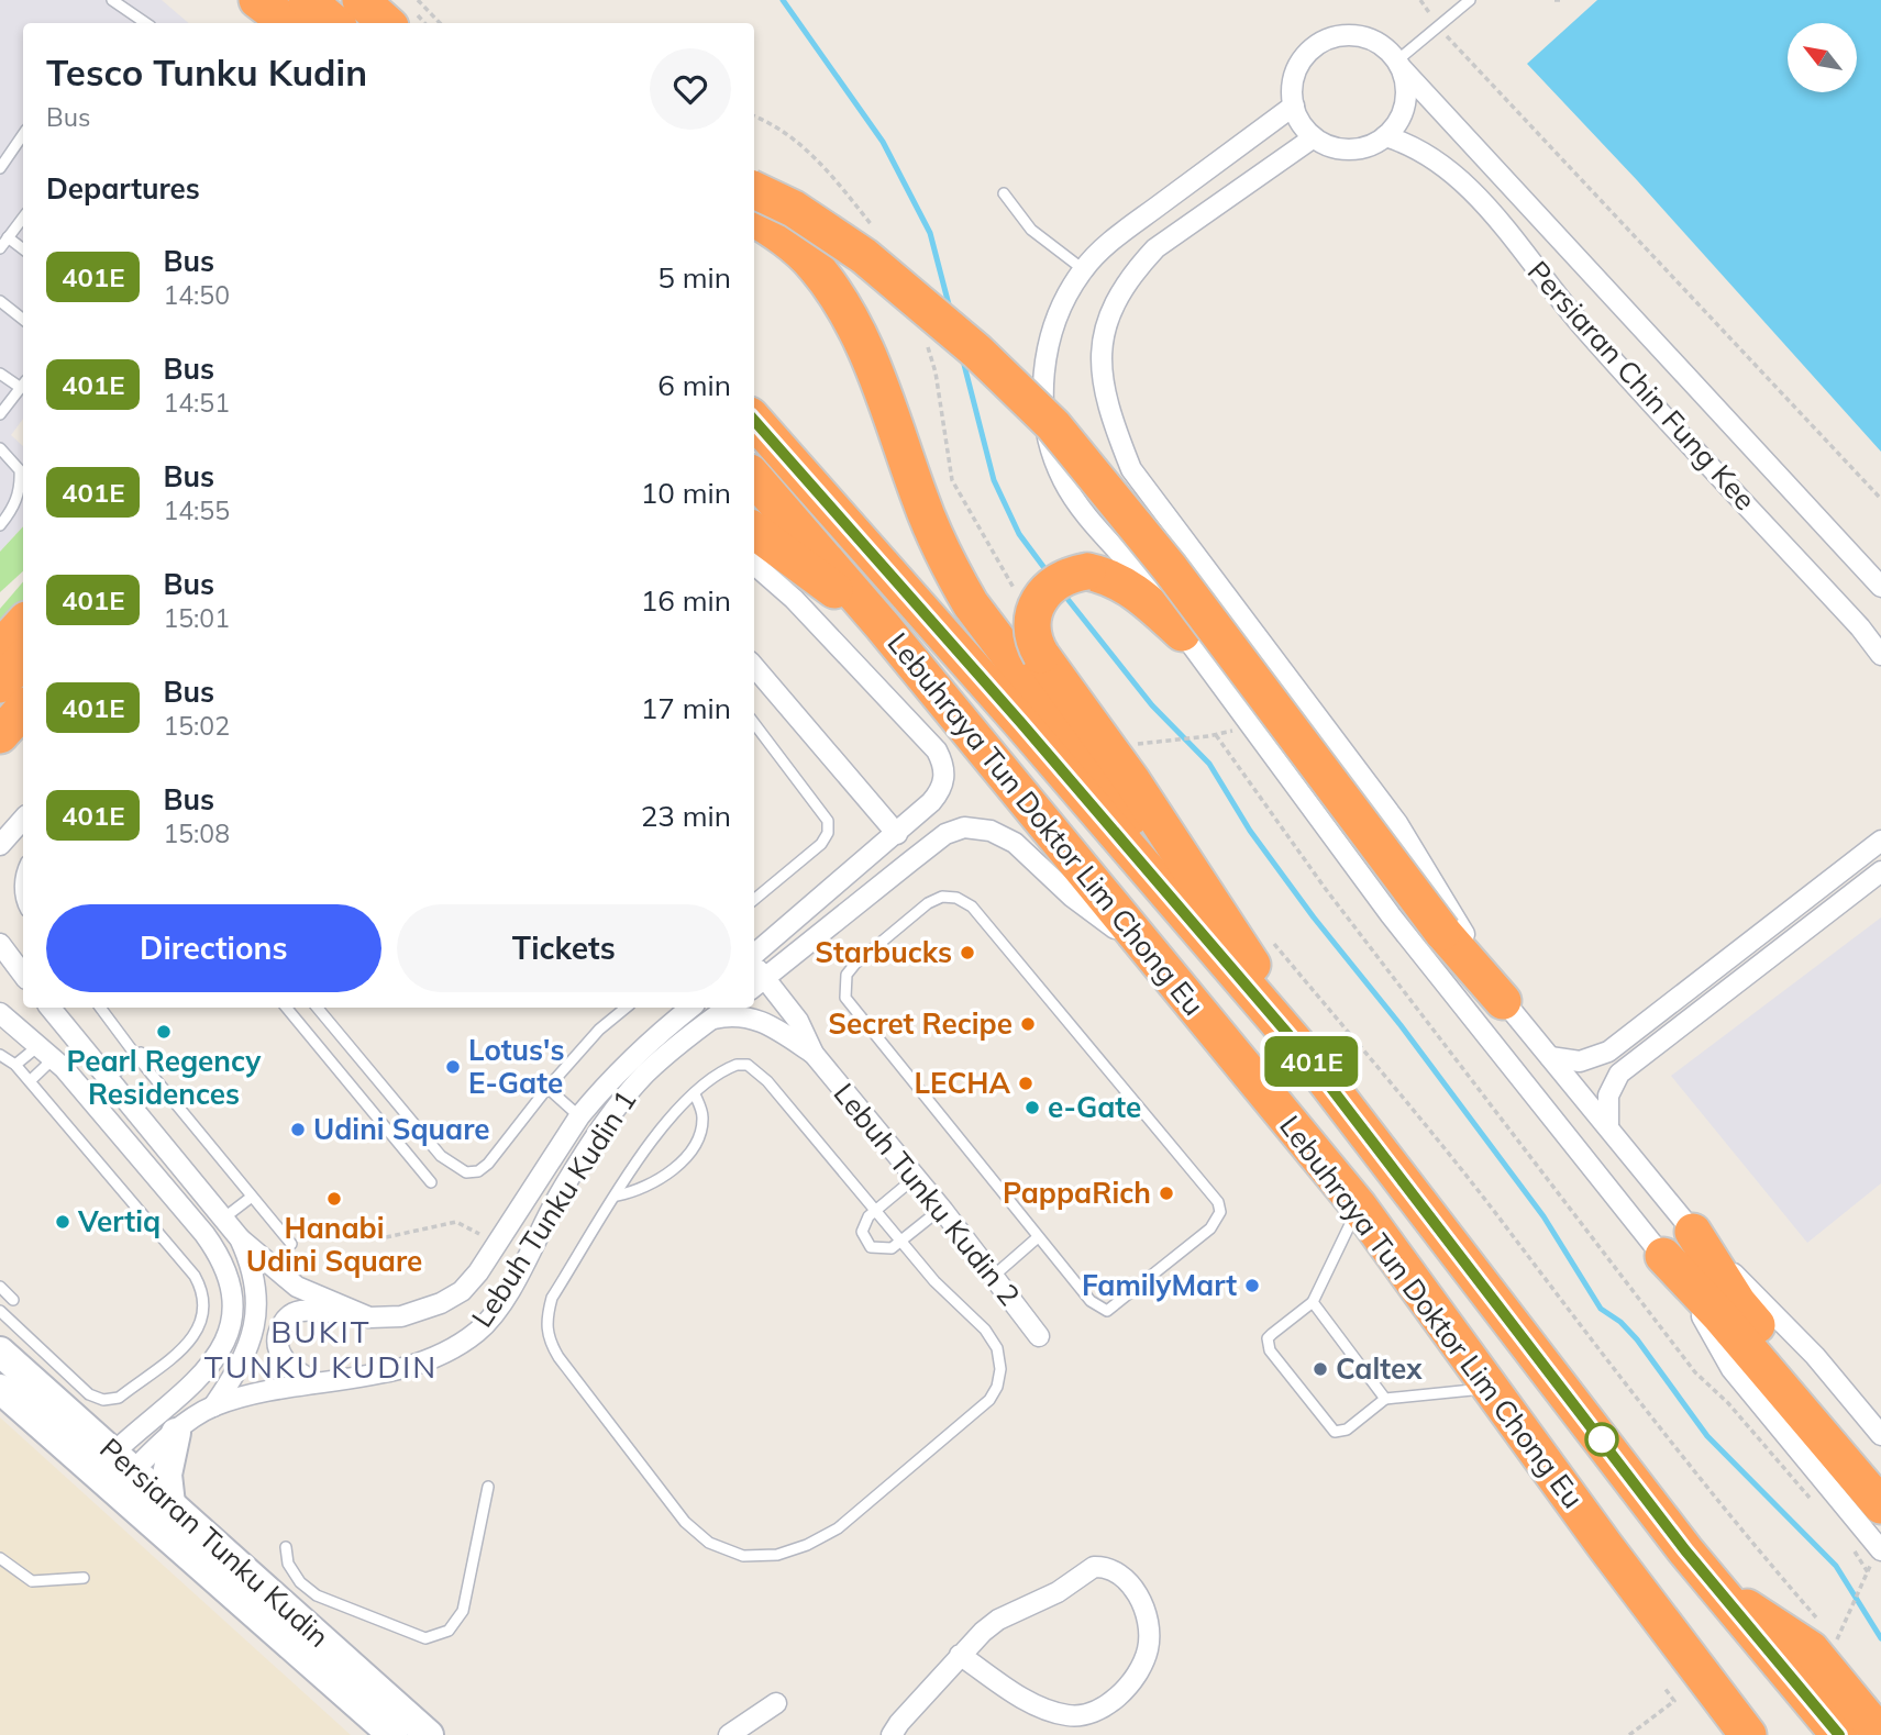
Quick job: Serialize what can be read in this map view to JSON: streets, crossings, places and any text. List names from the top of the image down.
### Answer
{
  "streets": {
    "highway": ["Lebuhraya Tun Doktor Lim Chong Eu"],
    "street": [
      "Persiaran Chin Fung Kee",
      "Lebuh Tunku Kudin 2",
      "Lebuh Tunku Kudin 1",
      "Persiaran Tunku Kudin"
    ]
  },
  "crossings": [
    ["Lebuh Tunku Kudin 2", "Lebuh Tunku Kudin 1"],
    ["Lebuh Tunku Kudin 1", "Persiaran Tunku Kudin"]
  ],
  "districts": ["BUKIT TUNKU KUDIN"],
  "places": [
    "Starbucks",
    "Secret Recipe",
    "Pearl Regency Residences",
    "Lotus's E-Gate",
    "LECHA",
    "e-Gate",
    "Udini Square",
    "PappaRich",
    "Hanabi Udini Square",
    "Vertiq",
    "FamilyMart",
    "Caltex"
  ],
  "lines": ["bus line 401E"],
  "north": "top left",
  "page": {
    "on_map": "401E",
    "heading": [
      ["Tesco Tunku Kudin", "Bus"],
      "Departures"
    ],
    "list": [
      {
        "mark": "401E",
        "name": "Bus",
        "note": "14:50",
        "value": "5 min"
      },
      {
        "mark": "401E",
        "name": "Bus",
        "note": "14:51",
        "value": "6 min"
      },
      {
        "mark": "401E",
        "name": "Bus",
        "note": "14:55",
        "value": "10 min"
      },
      {
        "mark": "401E",
        "name": "Bus",
        "note": "15:01",
        "value": "16 min"
      },
      {
        "mark": "401E",
        "name": "Bus",
        "note": "15:02",
        "value": "17 min"
      },
      {
        "mark": "401E",
        "name": "Bus",
        "note": "15:08",
        "value": "23 min"
      }
    ],
    "buttons": ["Directions", "Tickets"]
  }
}
